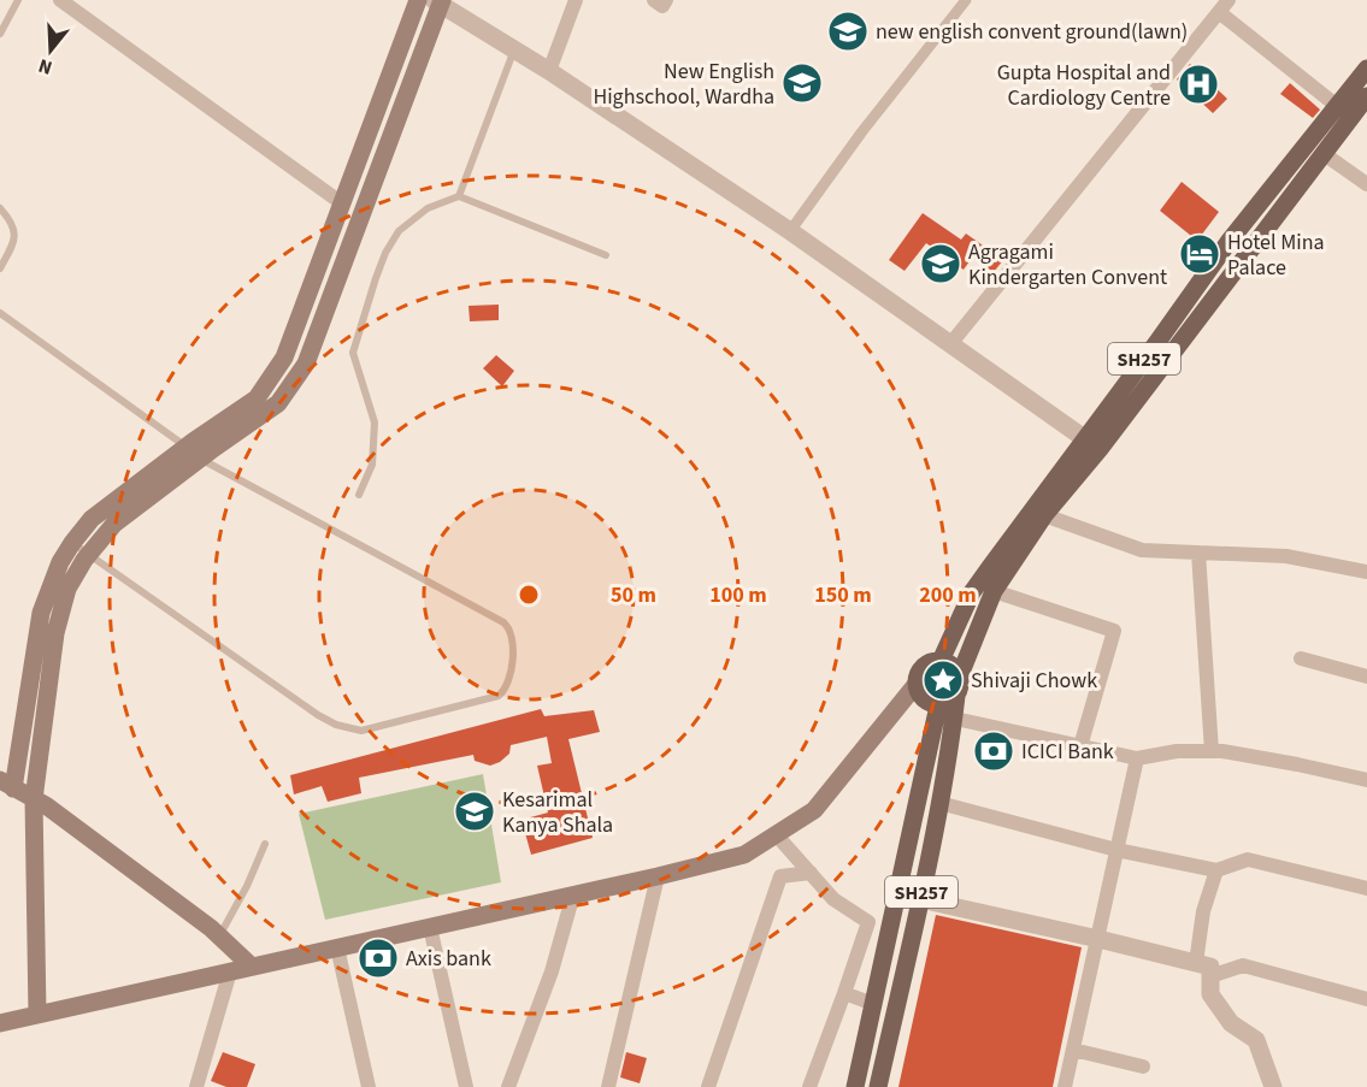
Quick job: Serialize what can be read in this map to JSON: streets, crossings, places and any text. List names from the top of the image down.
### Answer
{
  "streets": {
    "main road": ["SH257"]
  },
  "places": {
    "school or university": [
      "new english convent ground(lawn)",
      "New English Highschool, Wardha",
      "Agragami Kindergarten Convent",
      "Kesarimal Kanya Shala"
    ],
    "hospital": ["Gupta Hospital and Cardiology Centre"],
    "hotel": ["Hotel Mina Palace"],
    "place": ["Shivaji Chowk"],
    "bank": ["ICICI Bank", "Axis bank"]
  },
  "north": "bottom",
  "rings": [
    "50 m",
    "100 m",
    "150 m",
    "200 m"
  ]
}
